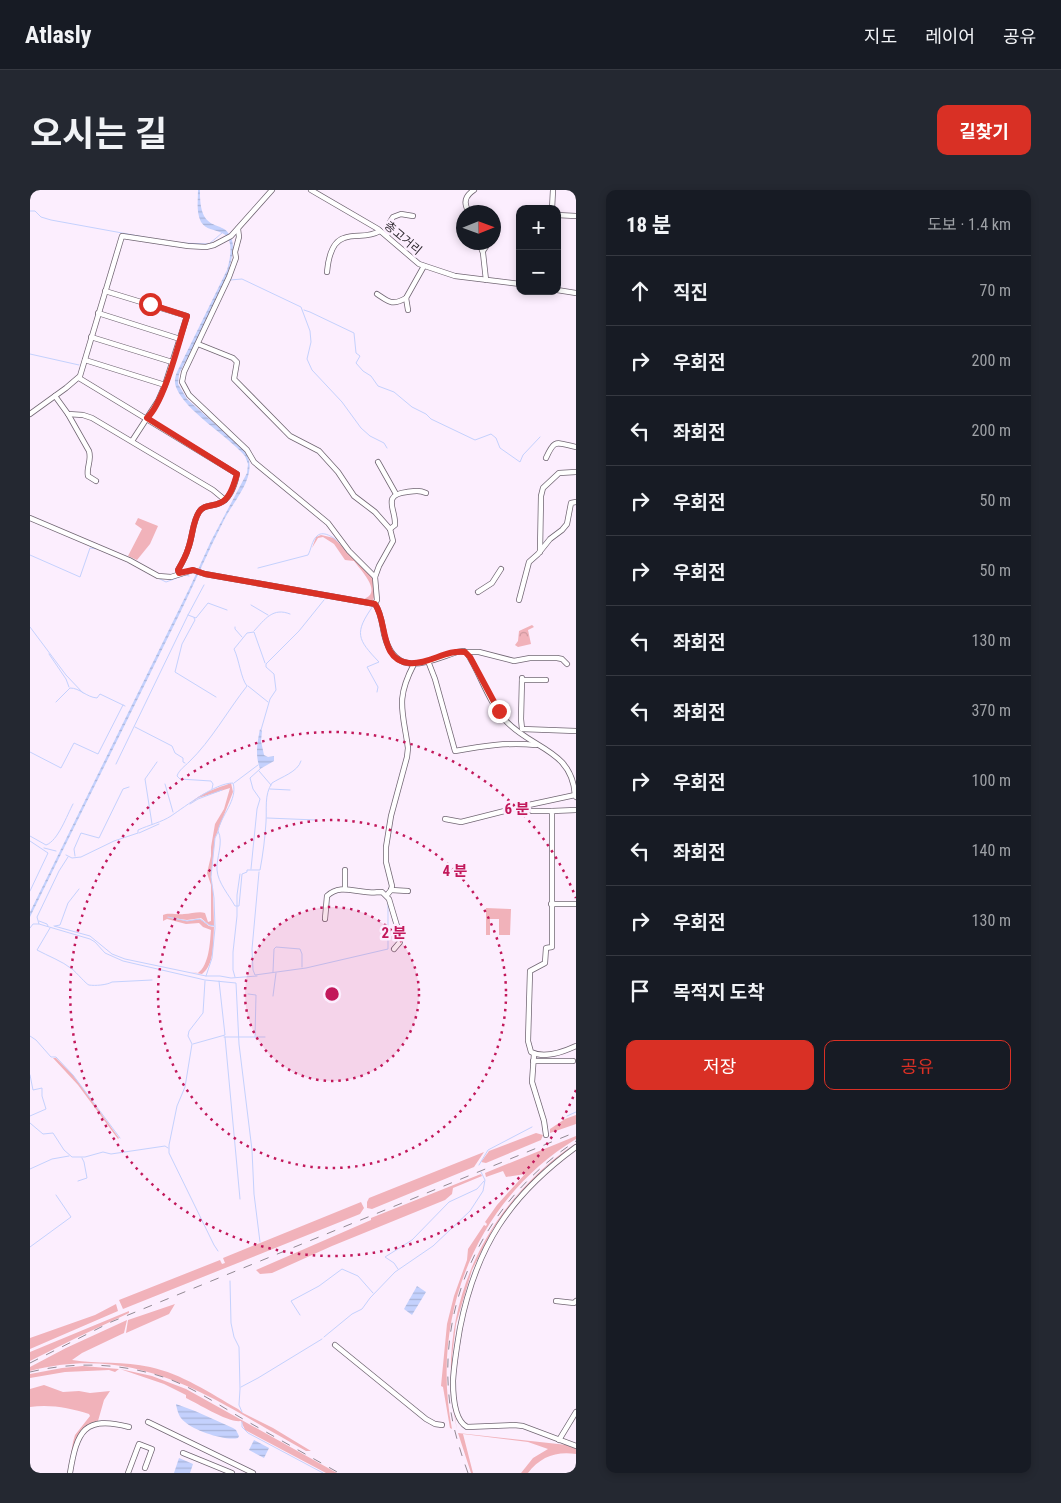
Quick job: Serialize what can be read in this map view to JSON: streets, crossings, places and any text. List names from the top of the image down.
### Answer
{
  "streets": {
    "street": ["총고거리"]
  },
  "north": "right",
  "page": {
    "header": "Atlasly",
    "nav": ["지도", "레이어", "공유"],
    "title": "오시는 길",
    "buttons": [
      "길찾기",
      ["저장", "공유"]
    ],
    "heading": ["18 분", "도보 · 1.4 km"],
    "map_buttons": ["+", "−"],
    "list": [
      ["직진", "70 m"],
      ["우회전", "200 m"],
      ["좌회전", "200 m"],
      ["우회전", "50 m"],
      ["우회전", "50 m"],
      ["좌회전", "130 m"],
      ["좌회전", "370 m"],
      ["우회전", "100 m"],
      ["좌회전", "140 m"],
      ["우회전", "130 m"],
      "목적지 도착"
    ]
  },
  "rings": ["6 분", "4 분", "2 분"]
}
